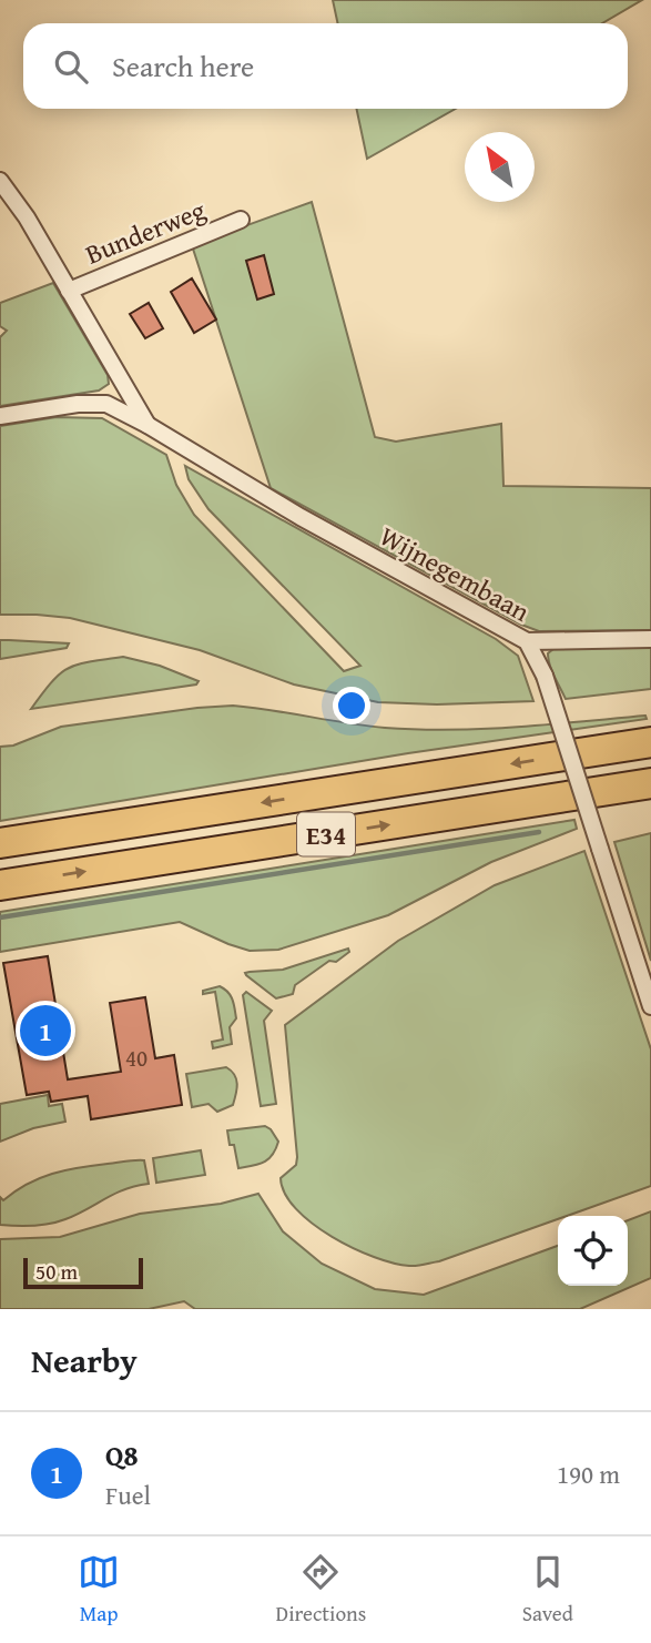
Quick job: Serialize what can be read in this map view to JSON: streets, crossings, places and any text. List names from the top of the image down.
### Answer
{
  "streets": {
    "highway": ["E34"],
    "street": ["Bunderweg", "Wijnegembaan"]
  },
  "house_numbers": ["40"],
  "scale_bar": "50 m",
  "north": "top left",
  "page": {
    "search": "Search here",
    "pins": "1",
    "scale": "50 m",
    "heading": "Nearby",
    "list": [
      {
        "mark": "1",
        "name": "Q8",
        "note": "Fuel",
        "value": "190 m"
      }
    ],
    "nav": ["Map", "Directions", "Saved"]
  }
}
